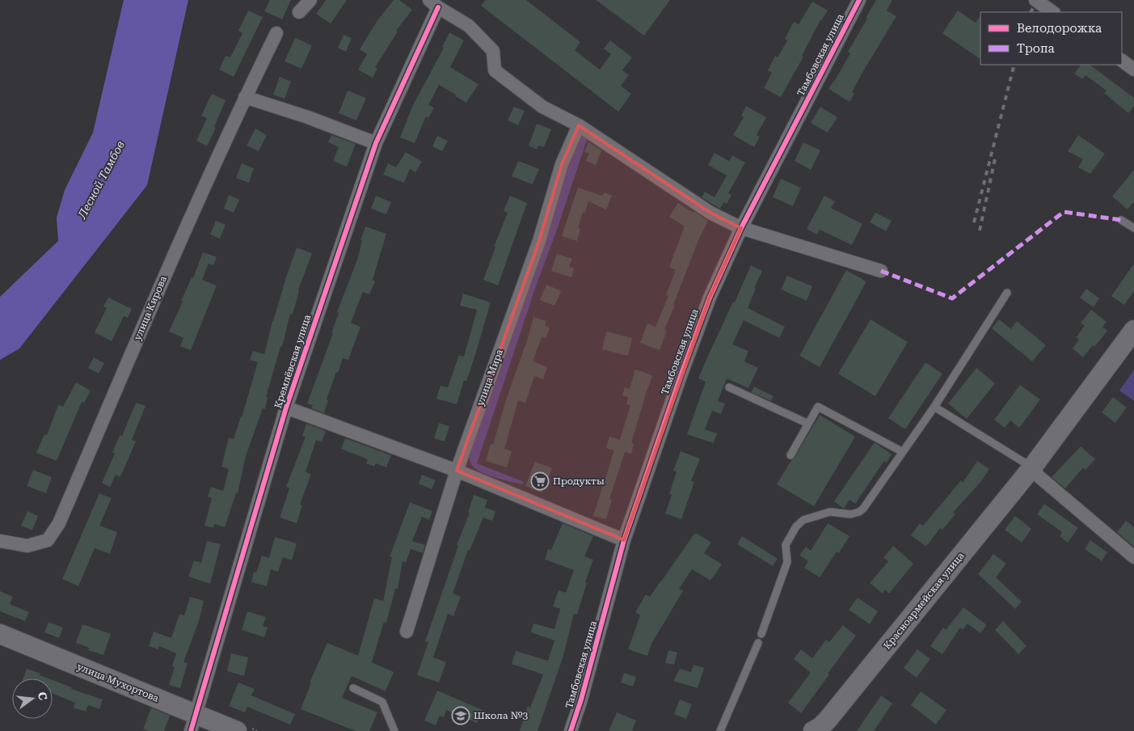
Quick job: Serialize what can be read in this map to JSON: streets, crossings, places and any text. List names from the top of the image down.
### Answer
{
  "streets": {
    "street": [
      "Тамбовская улица",
      "улица Кирова",
      "Кремлёвская улица",
      "улица Мира",
      "Красноармейская улица",
      "улица Мухортова"
    ]
  },
  "crossings": [
    ["Кремлёвская улица", "улица Мухортова"]
  ],
  "water": ["Лесной Тамбов"],
  "places": {
    "supermarket": ["Продукты"],
    "school or university": ["Школа №3"]
  },
  "legend": ["Велодорожка", "Тропа"],
  "north": "right"
}
